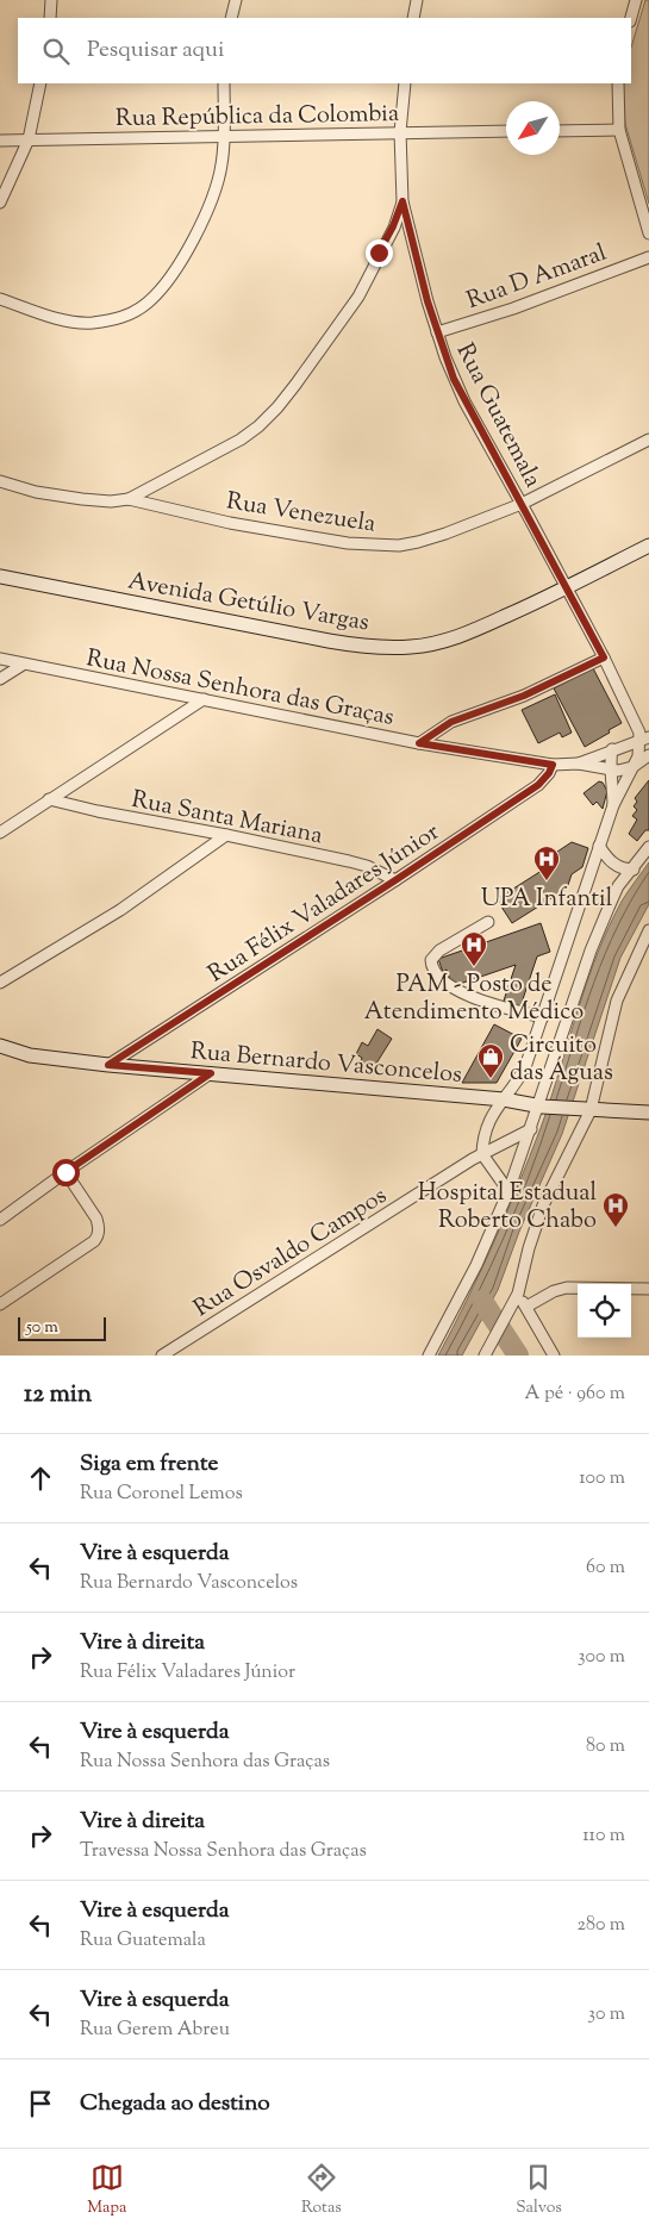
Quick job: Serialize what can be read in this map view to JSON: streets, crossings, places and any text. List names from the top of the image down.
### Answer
{
  "streets": {
    "main road": ["Avenida Getúlio Vargas", "Rua Bernardo Vasconcelos"],
    "street": [
      "Rua República da Colombia",
      "Rua D Amaral",
      "Rua Guatemala",
      "Rua Venezuela",
      "Rua Nossa Senhora das Graças",
      "Rua Santa Mariana",
      "Rua Félix Valadares Júnior",
      "Rua Osvaldo Campos"
    ]
  },
  "crossings": [
    ["Rua República da Colombia", "Rua Guatemala"],
    ["Rua D Amaral", "Rua Guatemala"],
    ["Rua Guatemala", "Rua Venezuela"],
    ["Rua Guatemala", "Avenida Getúlio Vargas"],
    ["Rua Guatemala", "Rua Nossa Senhora das Graças"],
    ["Rua Nossa Senhora das Graças", "Rua Félix Valadares Júnior"],
    ["Rua Santa Mariana", "Rua Félix Valadares Júnior"],
    ["Rua Félix Valadares Júnior", "Rua Bernardo Vasconcelos"]
  ],
  "places": {
    "hospital": ["UPA Infantil", "PAM - Posto de Atendimento Médico", "Hospital Estadual Roberto Chabo"],
    "shop": ["Circuito das Águas"]
  },
  "scale_bar": "50 m",
  "north": "bottom left",
  "page": {
    "search": "Pesquisar aqui",
    "scale": "50 m",
    "heading": ["12 min", "A pé · 960 m"],
    "list": [
      ["Siga em frente", "Rua Coronel Lemos", "100 m"],
      ["Vire à esquerda", "Rua Bernardo Vasconcelos", "60 m"],
      ["Vire à direita", "Rua Félix Valadares Júnior", "300 m"],
      ["Vire à esquerda", "Rua Nossa Senhora das Graças", "80 m"],
      ["Vire à direita", "Travessa Nossa Senhora das Graças", "110 m"],
      ["Vire à esquerda", "Rua Guatemala", "280 m"],
      ["Vire à esquerda", "Rua Gerem Abreu", "30 m"],
      "Chegada ao destino"
    ],
    "nav": ["Mapa", "Rotas", "Salvos"]
  }
}
